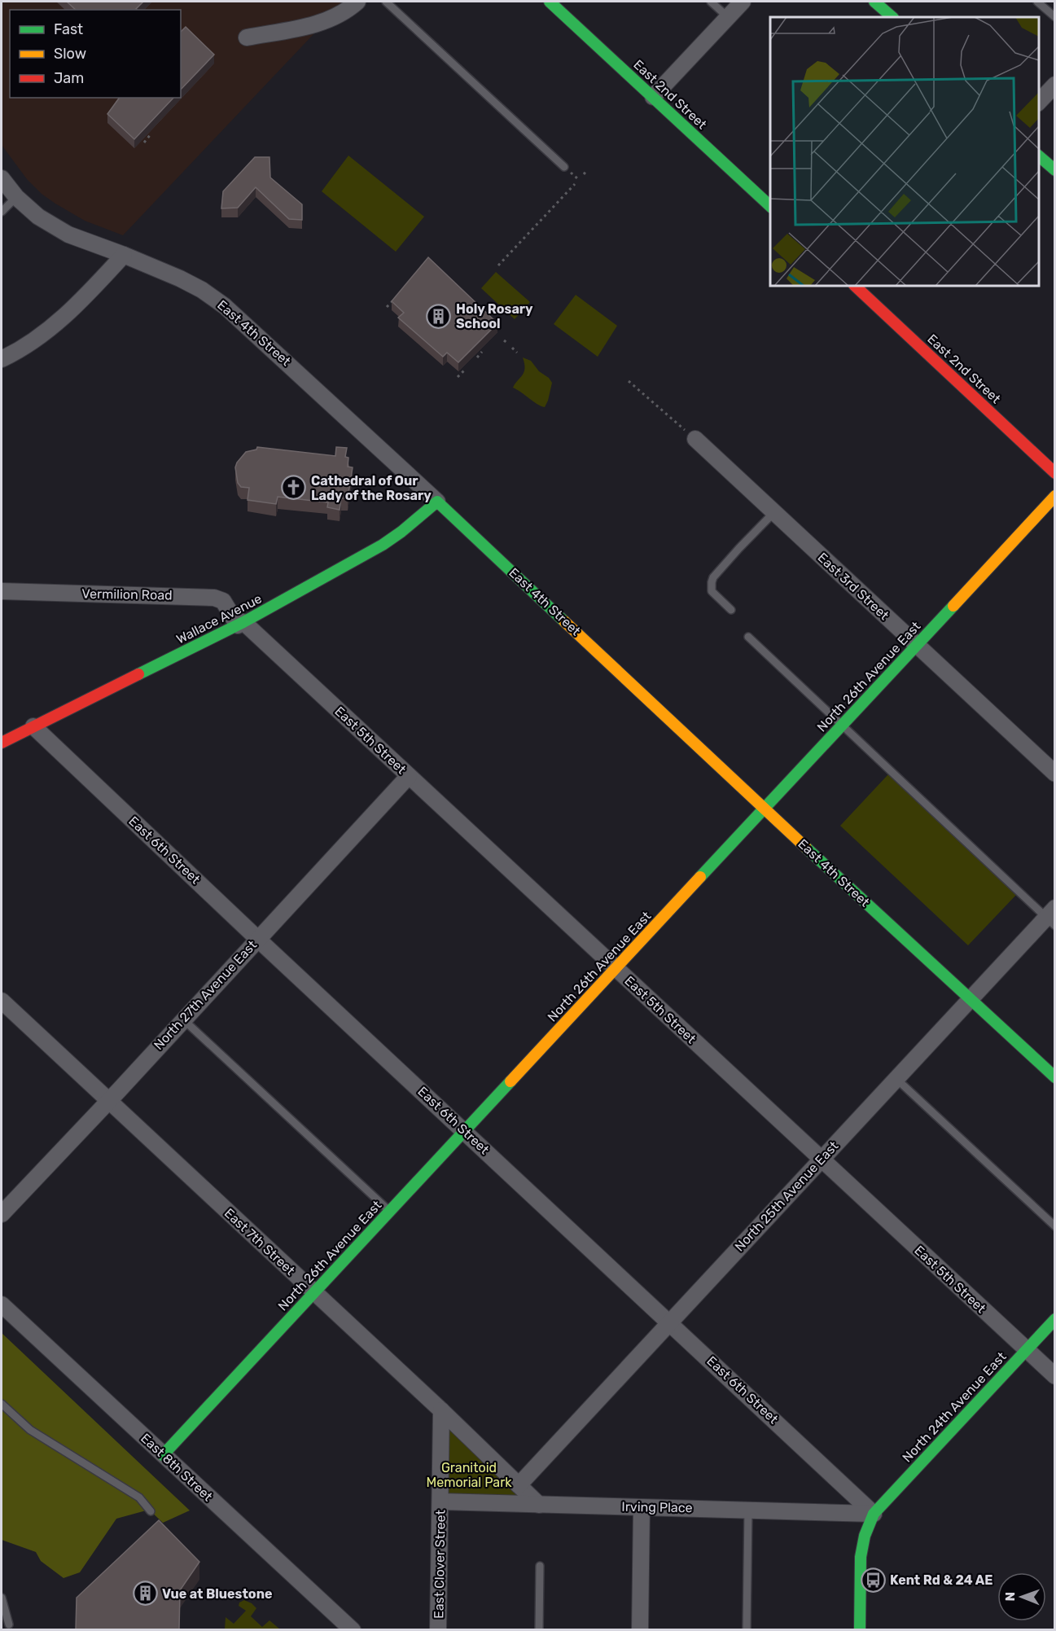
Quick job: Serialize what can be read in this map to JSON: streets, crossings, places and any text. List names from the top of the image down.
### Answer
{
  "streets": {
    "street": [
      "East 2nd Street",
      "East 4th Street",
      "East 3rd Street",
      "Vermilion Road",
      "Wallace Avenue",
      "North 26th Avenue East",
      "East 5th Street",
      "East 6th Street",
      "North 27th Avenue East",
      "North 25th Avenue East",
      "East 7th Street",
      "North 24th Avenue East",
      "East 8th Street",
      "Irving Place",
      "East Clover Street"
    ]
  },
  "crossings": [
    ["East 4th Street", "Wallace Avenue"],
    ["East 4th Street", "North 26th Avenue East"],
    ["East 4th Street", "North 25th Avenue East"],
    ["East 3rd Street", "North 26th Avenue East"],
    ["Vermilion Road", "Wallace Avenue"],
    ["Vermilion Road", "East 5th Street"],
    ["Wallace Avenue", "East 5th Street"],
    ["Wallace Avenue", "East 6th Street"],
    ["North 26th Avenue East", "East 5th Street"],
    ["North 26th Avenue East", "East 6th Street"],
    ["North 26th Avenue East", "East 7th Street"],
    ["North 26th Avenue East", "East 8th Street"],
    ["East 5th Street", "North 27th Avenue East"],
    ["East 5th Street", "North 25th Avenue East"],
    ["East 5th Street", "North 24th Avenue East"],
    ["East 6th Street", "North 27th Avenue East"],
    ["East 6th Street", "North 25th Avenue East"],
    ["East 6th Street", "North 24th Avenue East"],
    ["East 6th Street", "Irving Place"],
    ["North 27th Avenue East", "East 7th Street"],
    ["North 25th Avenue East", "East 7th Street"],
    ["East 7th Street", "Irving Place"],
    ["East 7th Street", "East Clover Street"],
    ["North 24th Avenue East", "Irving Place"],
    ["Irving Place", "East Clover Street"]
  ],
  "parks": ["Granitoid Memorial Park"],
  "places": {
    "building": ["Holy Rosary School", "Vue at Bluestone"],
    "church": ["Cathedral of Our Lady of the Rosary"],
    "bus stop": ["Kent Rd & 24 AE"]
  },
  "legend": ["Fast", "Slow", "Jam"],
  "north": "left"
}
